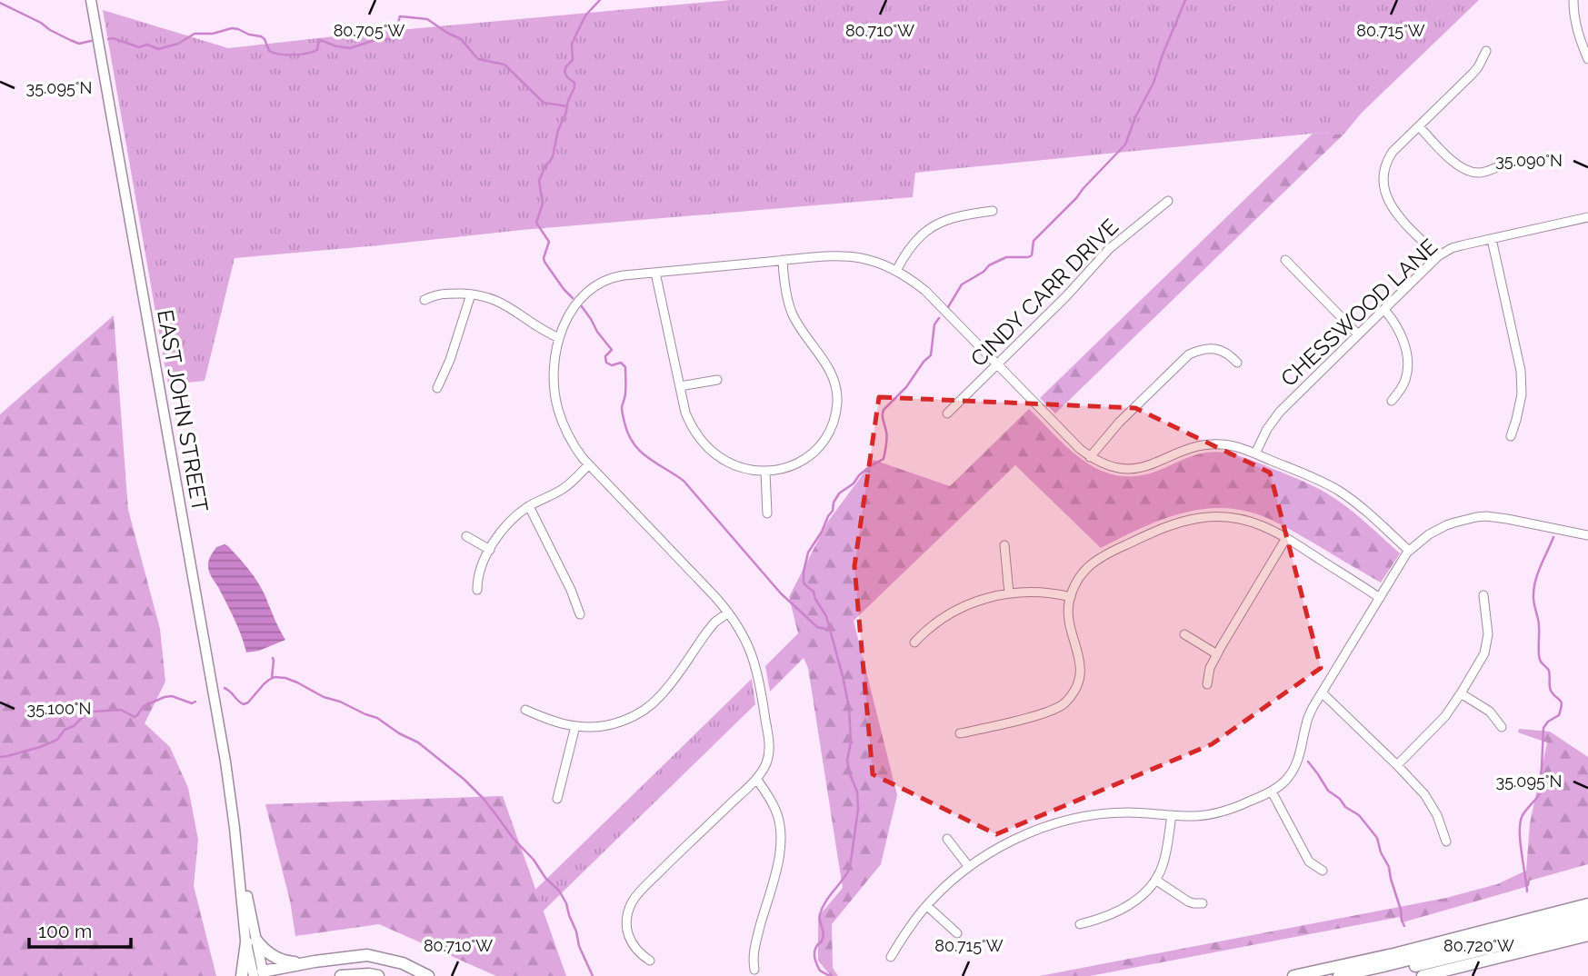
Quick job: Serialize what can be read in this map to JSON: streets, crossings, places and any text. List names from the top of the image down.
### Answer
{
  "streets": {
    "main road": ["EAST JOHN STREET"],
    "street": ["CINDY CARR DRIVE", "CHESSWOOD LANE"]
  },
  "scale_bar": "100 m",
  "coordinates": [
    "80.710°W",
    "80.705°W",
    "80.715°W",
    "35.095°N",
    "35.090°N",
    "35.100°N",
    "80.720°W"
  ]
}
